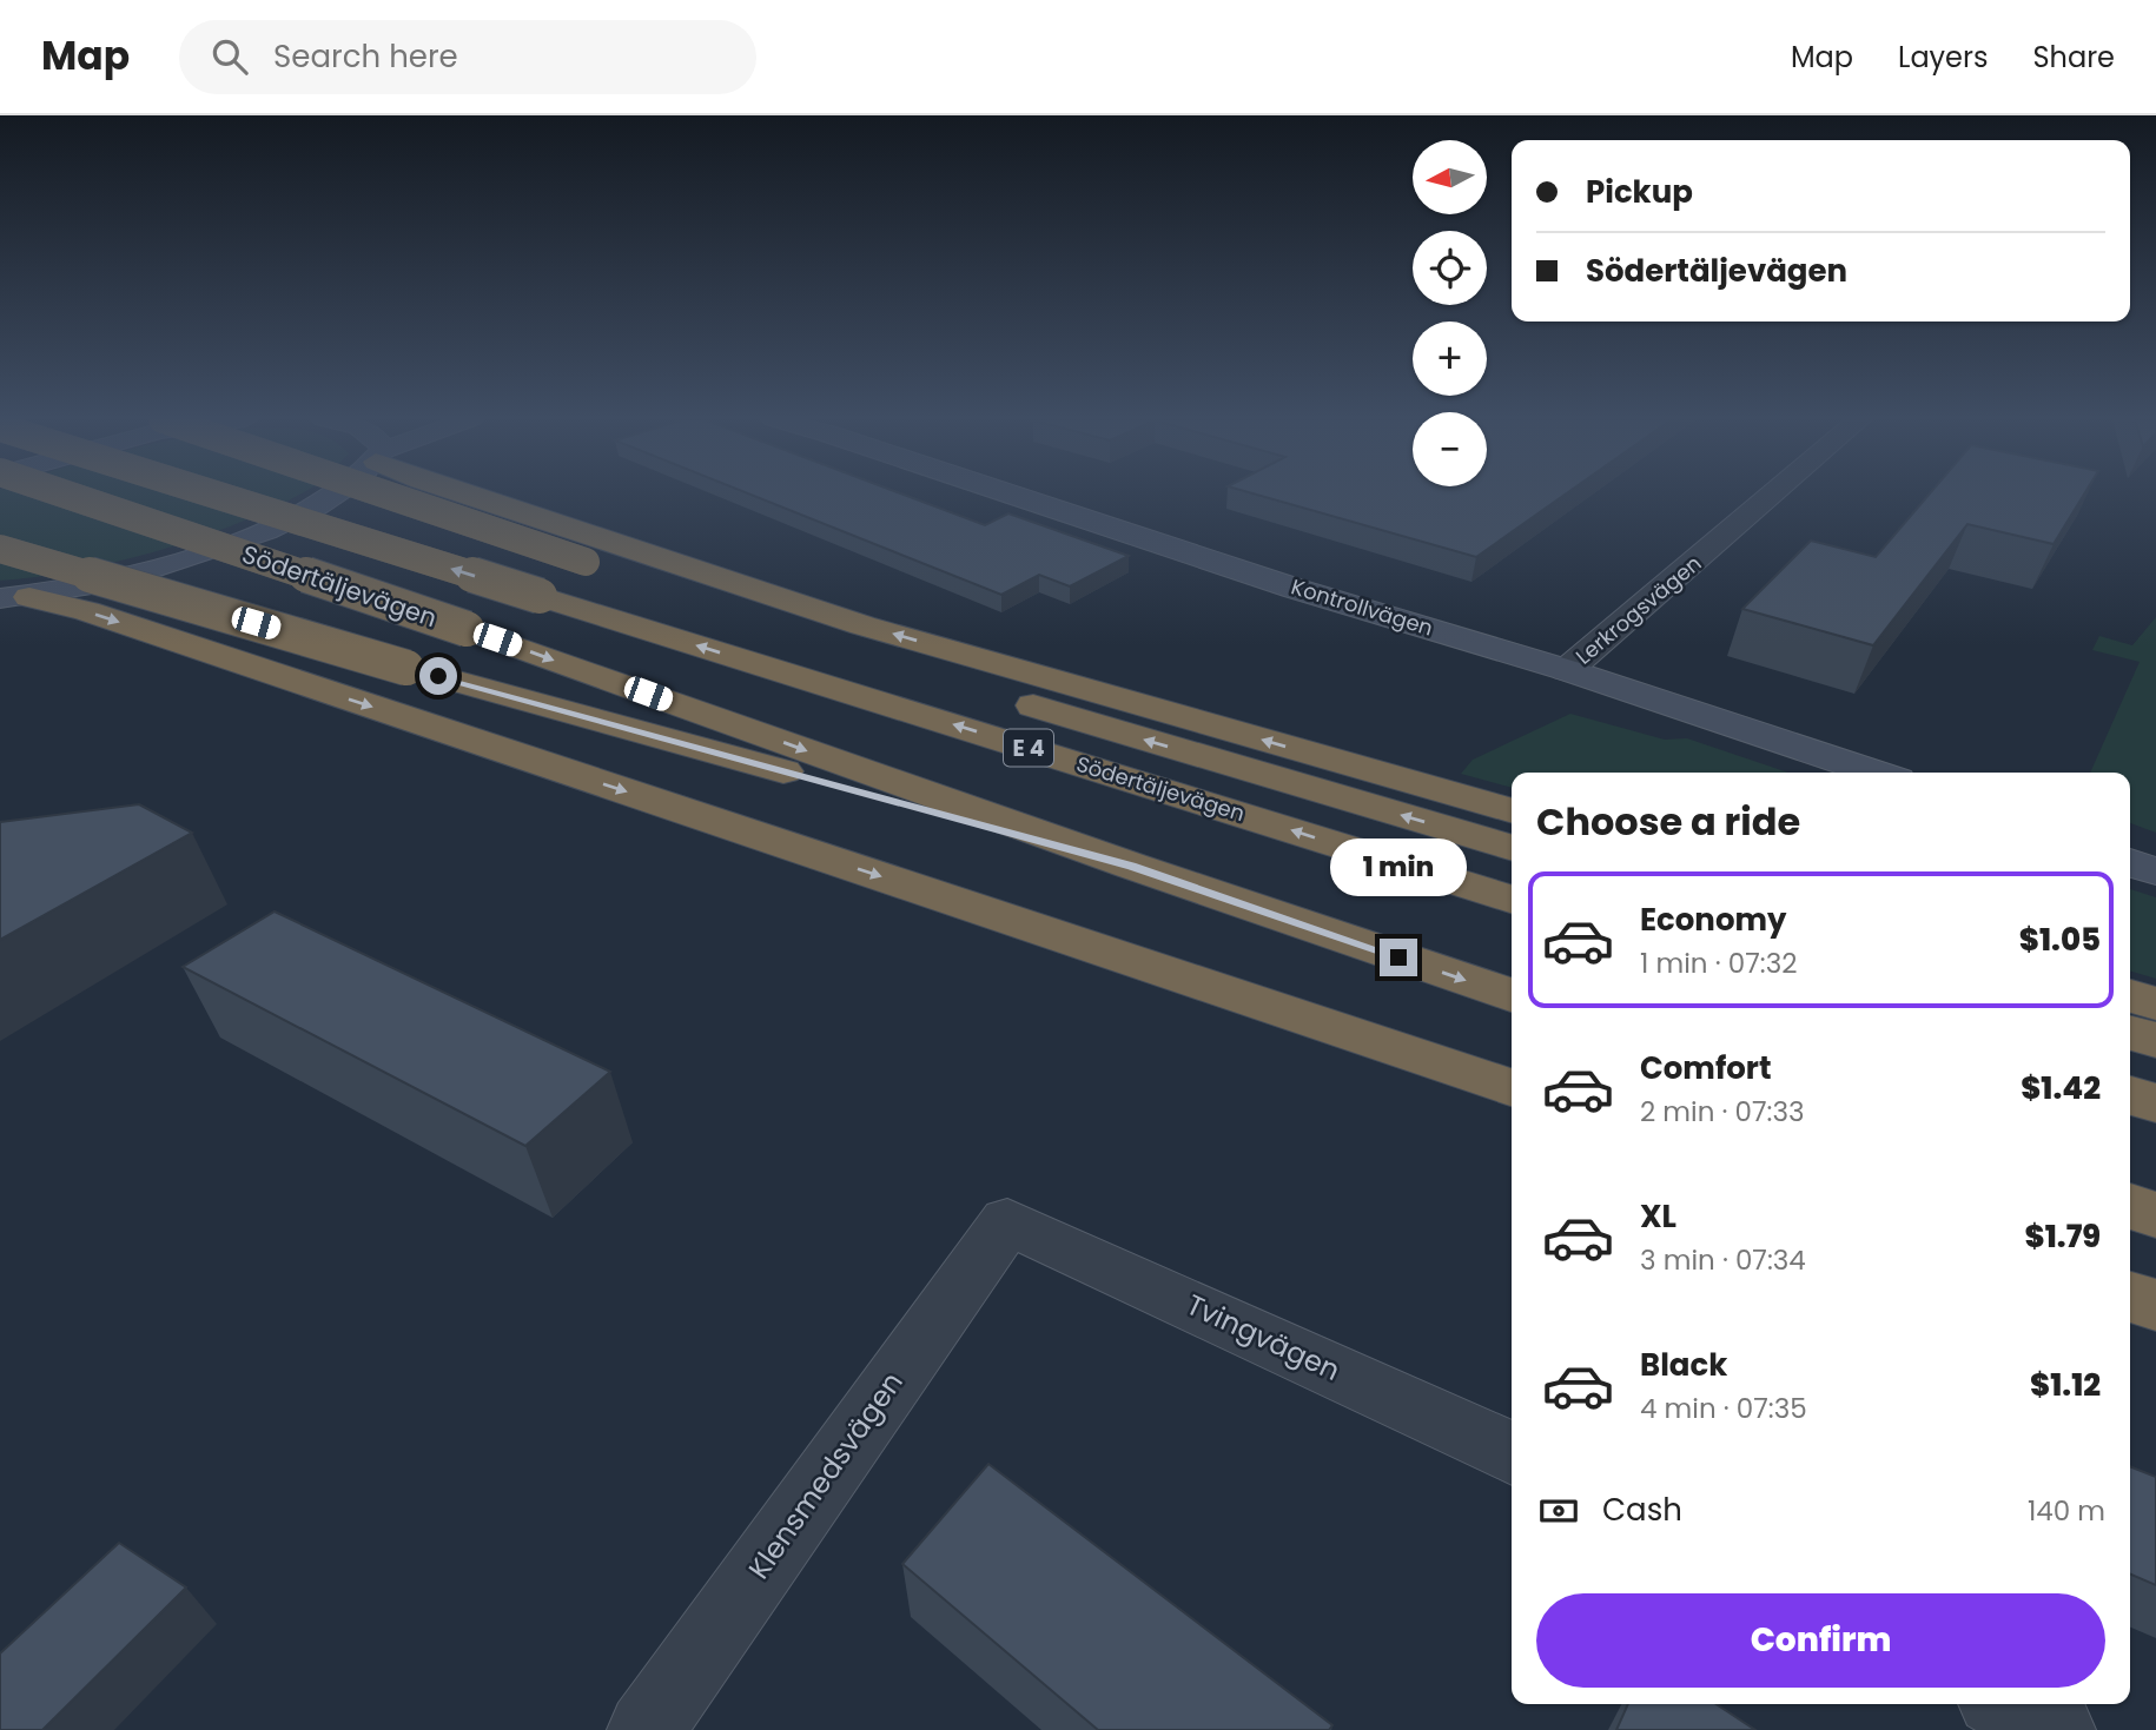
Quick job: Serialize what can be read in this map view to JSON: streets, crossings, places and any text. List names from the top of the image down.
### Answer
{
  "streets": {
    "highway": ["Södertäljevägen", "E 4"],
    "street": [
      "Kontrollvägen",
      "Lerkrogsvägen",
      "Tvingvägen",
      "Klensmedsvägen"
    ]
  },
  "crossings": [
    ["Kontrollvägen", "Lerkrogsvägen"],
    ["Tvingvägen", "Klensmedsvägen"]
  ],
  "north": "left",
  "page": {
    "header": "Map",
    "search": "Search here",
    "nav": ["Map", "Layers", "Share"],
    "map_buttons": ["+", "−"],
    "banner": ["Pickup", "Södertäljevägen"],
    "heading": "Choose a ride",
    "bubble": "1 min",
    "list": [
      {
        "name": "Economy",
        "note": "1 min · 07:32",
        "value": "$1.05"
      },
      {
        "name": "Comfort",
        "note": "2 min · 07:33",
        "value": "$1.42"
      },
      {
        "name": "XL",
        "note": "3 min · 07:34",
        "value": "$1.79"
      },
      {
        "name": "Black",
        "note": "4 min · 07:35",
        "value": "$1.12"
      }
    ],
    "pay": ["Cash", "140 m"],
    "buttons": "Confirm"
  }
}
